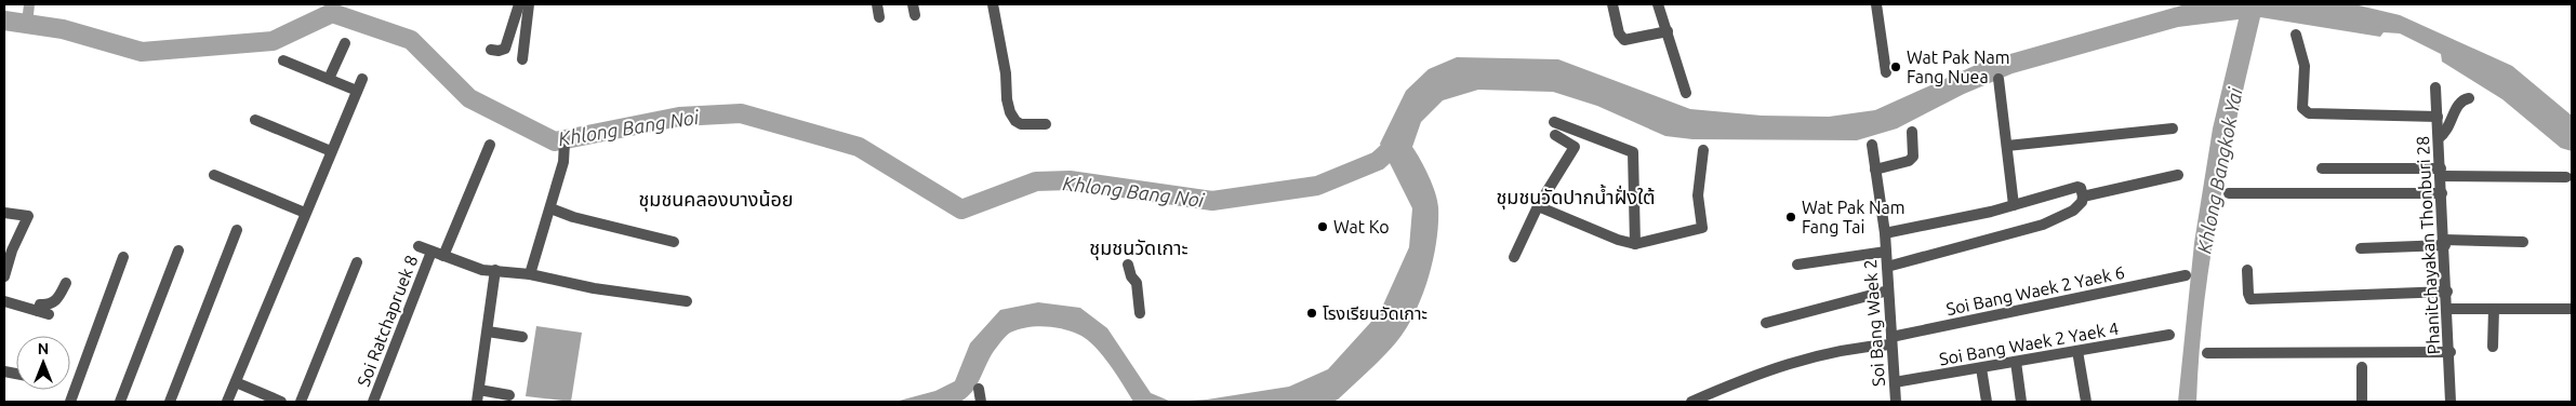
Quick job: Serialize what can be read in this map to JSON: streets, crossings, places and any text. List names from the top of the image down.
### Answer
{
  "streets": {
    "street": [
      "Phanitchayakan Thonburi 28",
      "Soi Bang Waek 2 Yaek 6",
      "Soi Ratchapruek 8",
      "Soi Bang Waek 2",
      "Soi Bang Waek 2 Yaek 4"
    ]
  },
  "crossings": [
    ["Soi Bang Waek 2 Yaek 6", "Soi Bang Waek 2"],
    ["Soi Bang Waek 2", "Soi Bang Waek 2 Yaek 4"]
  ],
  "districts": ["ชุมชนวัดปากน้ำฝั่งใต้", "ชุมชนคลองบางน้อย", "ชุมชนวัดเกาะ"],
  "water": ["Khlong Bang Noi", "Khlong Bangkok Yai"],
  "places": [
    "Wat Pak Nam Fang Nuea",
    "Wat Pak Nam Fang Tai",
    "Wat Ko",
    "โรงเรียนวัดเกาะ"
  ],
  "north": "top"
}
